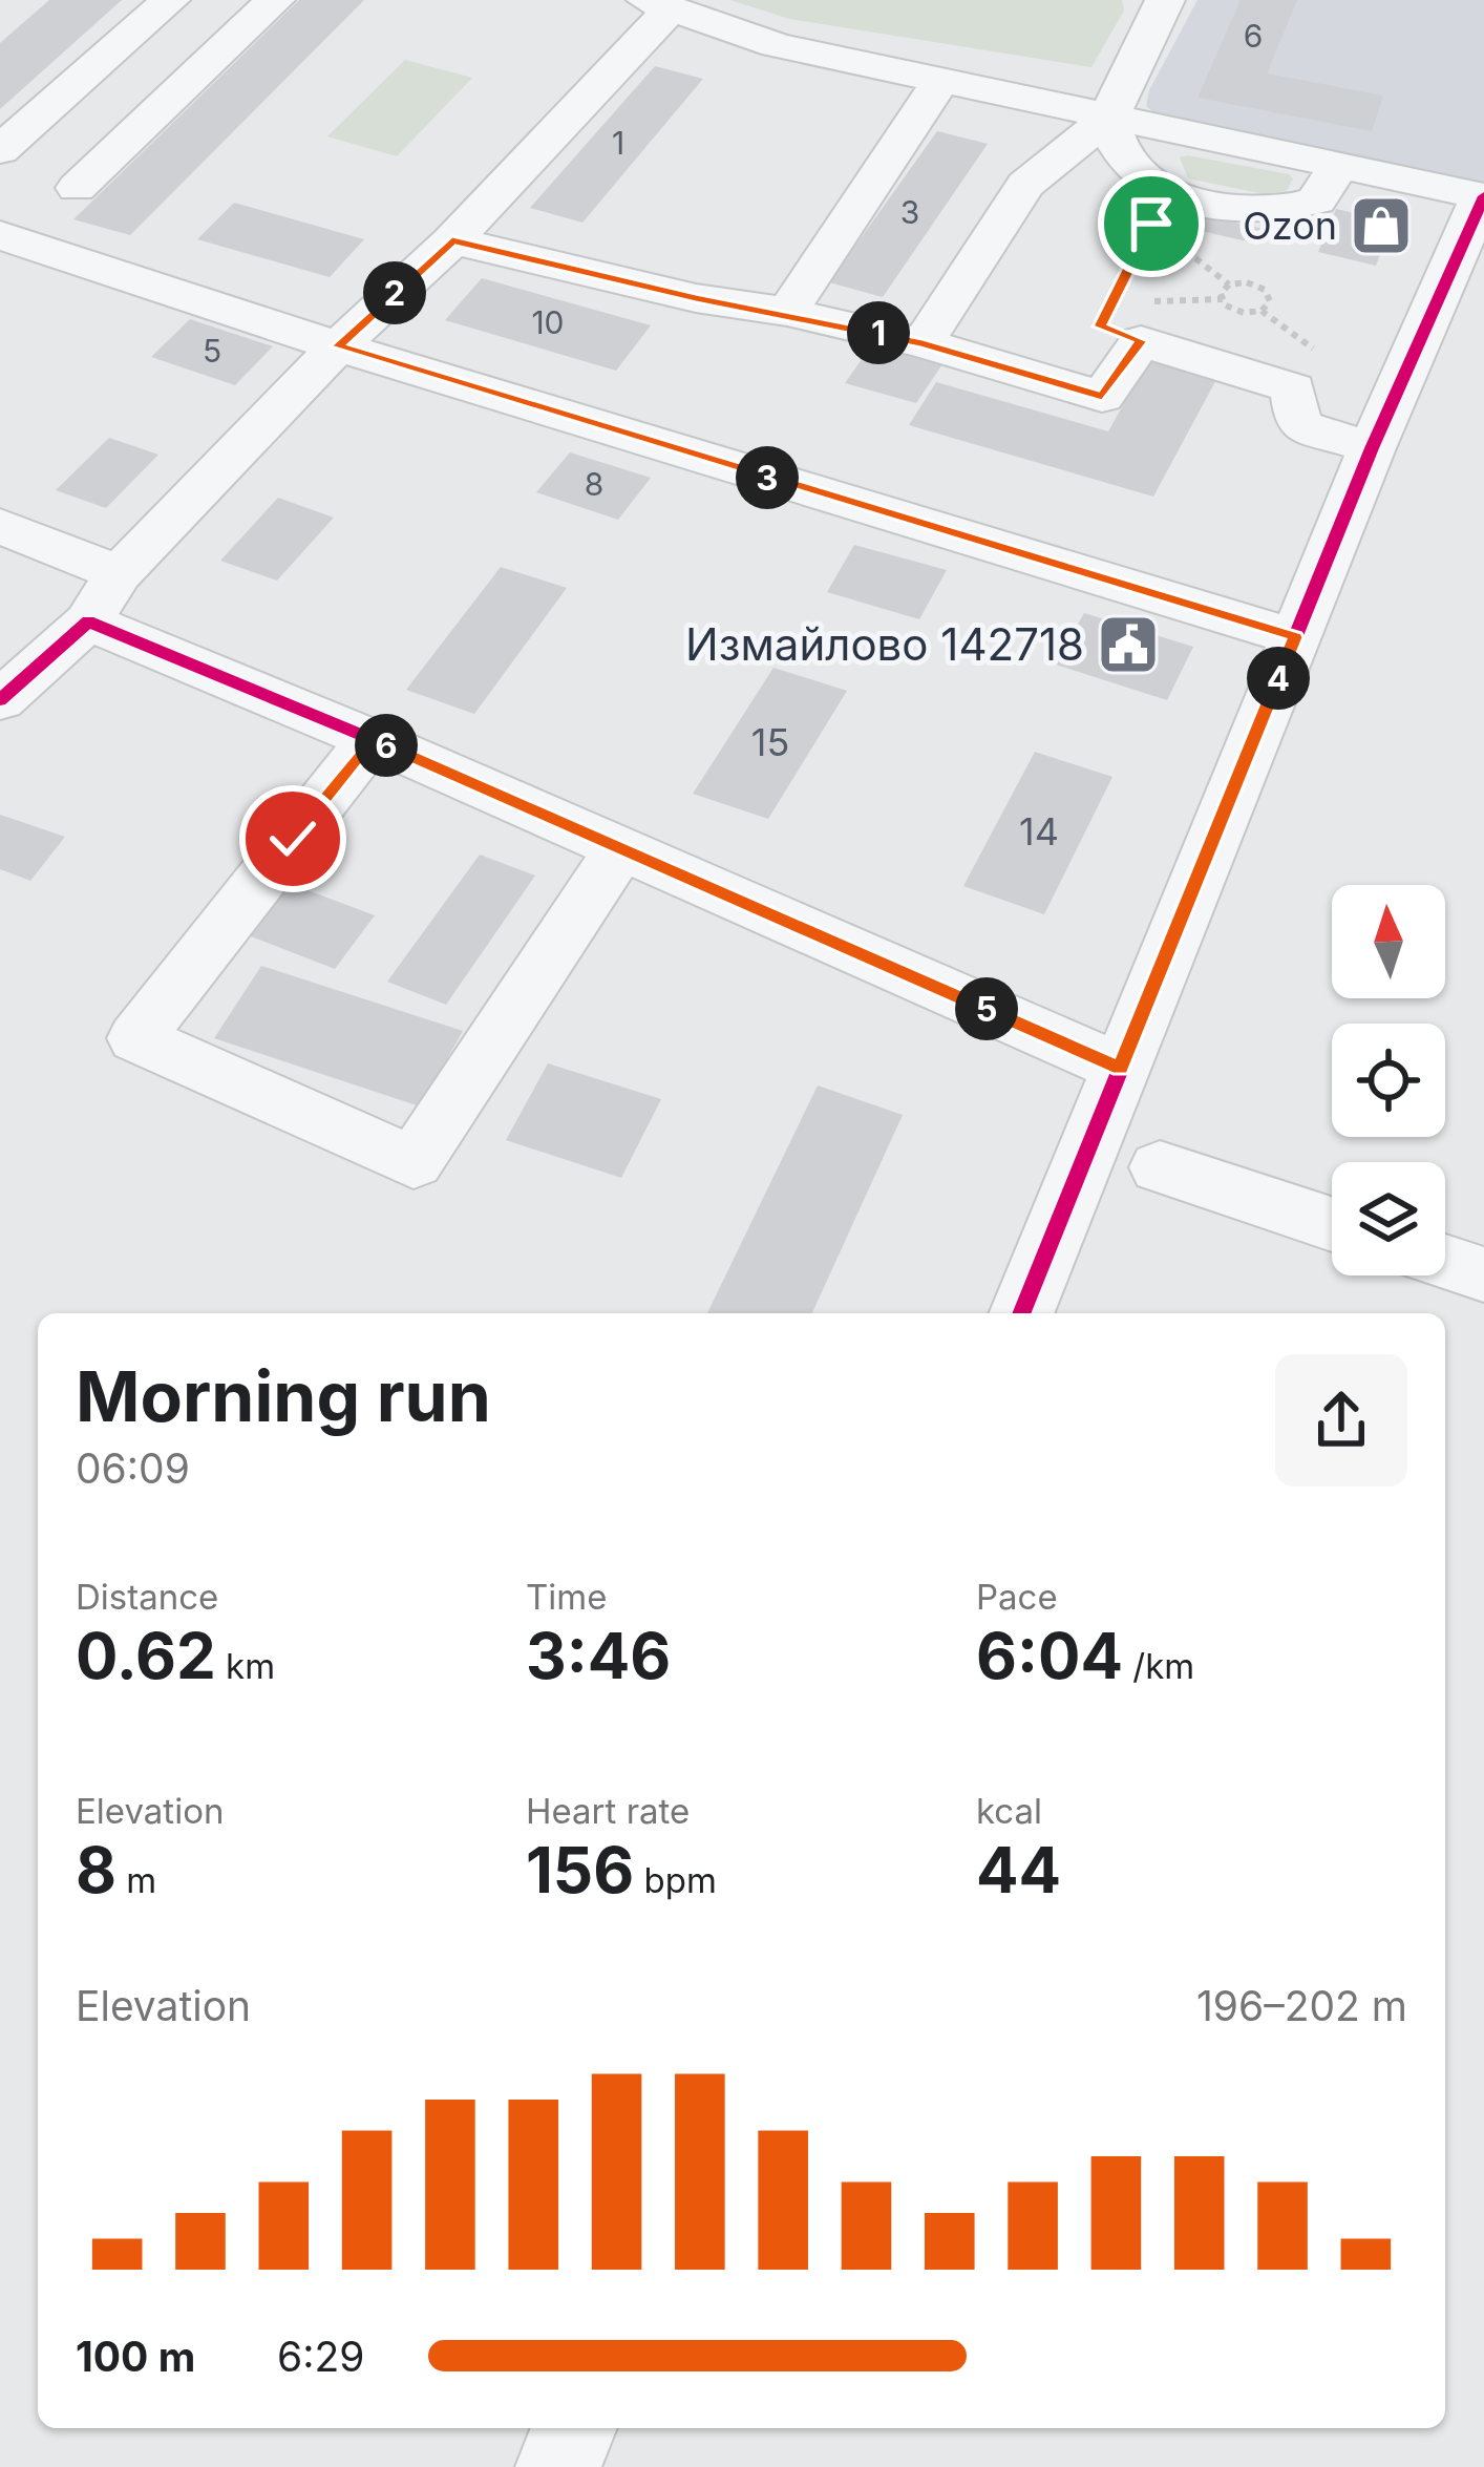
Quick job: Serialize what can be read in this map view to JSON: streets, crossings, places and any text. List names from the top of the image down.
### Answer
{
  "places": {
    "shop": ["Ozon"],
    "public building": ["Измайлово 142718"]
  },
  "house_numbers": [
    "6",
    "1",
    "3",
    "10",
    "5",
    "8",
    "15",
    "14"
  ],
  "north": "top",
  "page": {
    "pins": [
      "2",
      "1",
      "3",
      "4",
      "6",
      "5"
    ],
    "heading": ["Morning run", "06:09"],
    "stats": [
      ["Distance", "0.62 km"],
      ["Time", "3:46"],
      ["Pace", "6:04 /km"],
      ["Elevation", "8 m"],
      ["Heart rate", "156 bpm"],
      ["kcal", "44"]
    ],
    "chart": ["Elevation", "196–202 m"],
    "list": [
      {
        "name": "100 m",
        "note": "6:29"
      }
    ]
  }
}
